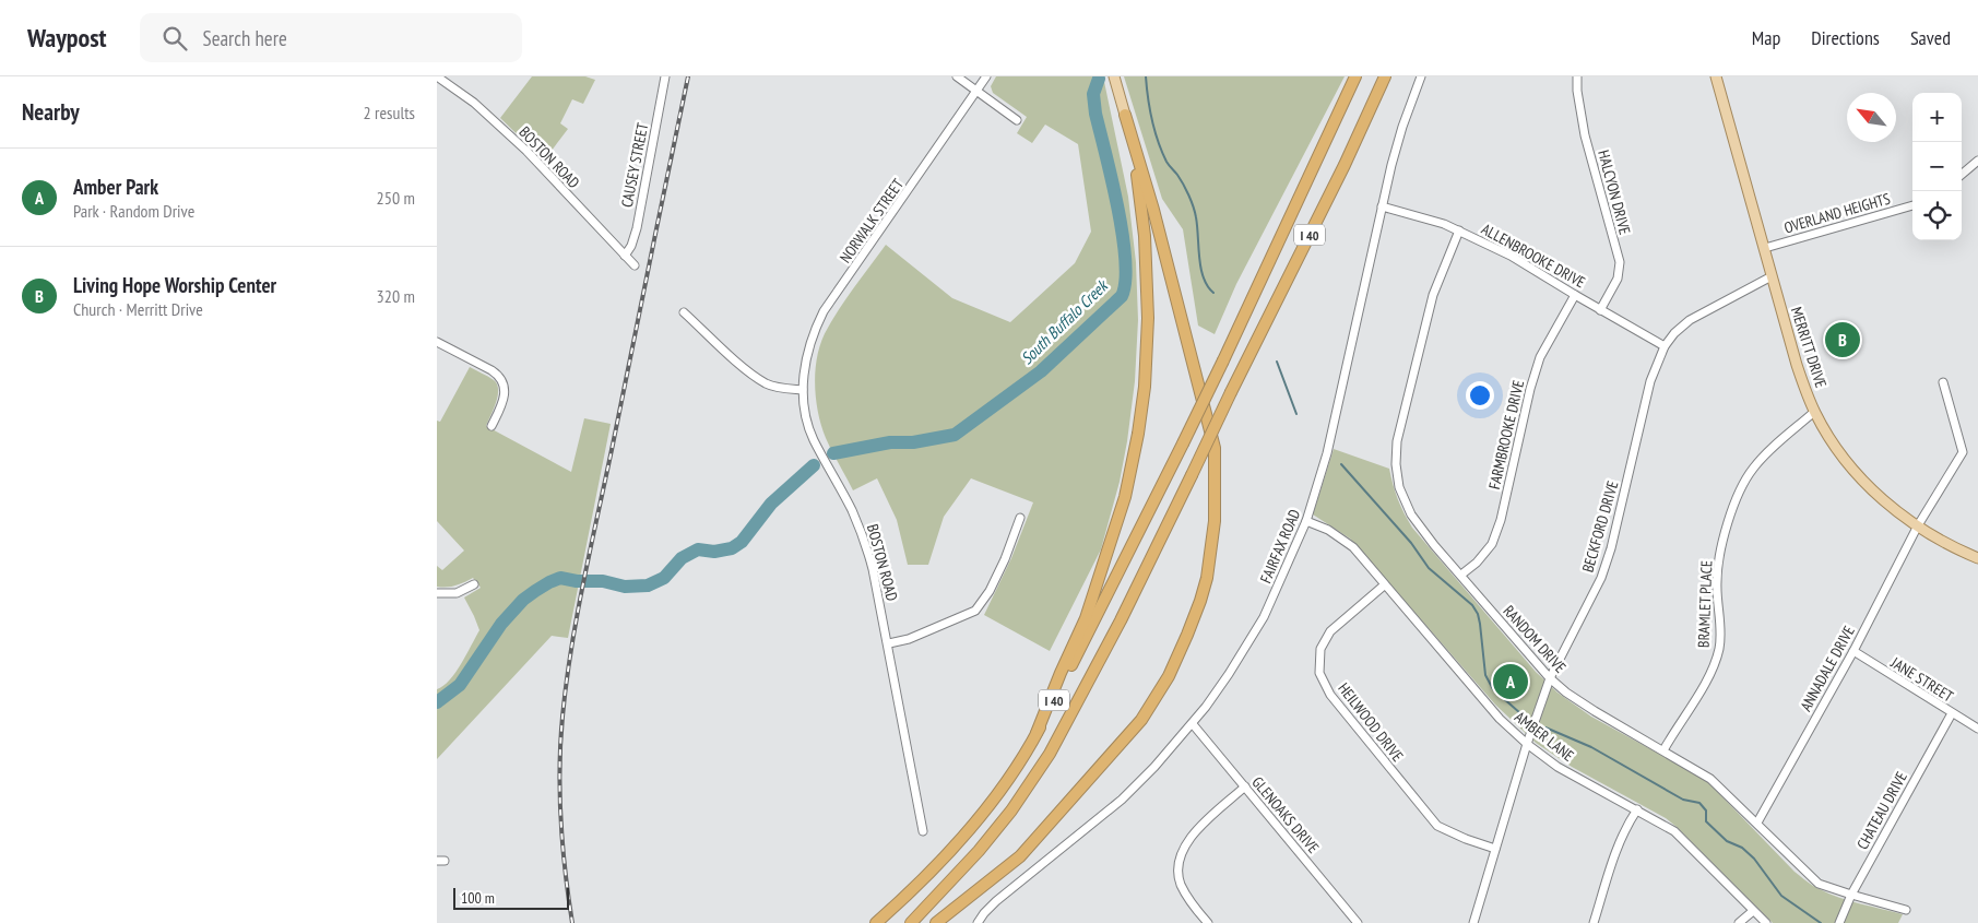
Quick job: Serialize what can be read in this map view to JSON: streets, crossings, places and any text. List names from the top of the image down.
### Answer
{
  "streets": {
    "highway": ["I 40"],
    "main road": ["MERRITT DRIVE"],
    "street": [
      "BOSTON ROAD",
      "CAUSEY STREET",
      "HALCYON DRIVE",
      "OVERLAND HEIGHTS",
      "NORWALK STREET",
      "ALLENBROOKE DRIVE",
      "FARMBROOKE DRIVE",
      "BECKFORD DRIVE",
      "FAIRFAX ROAD",
      "BRAMLET PLACE",
      "RANDOM DRIVE",
      "ANNADALE DRIVE",
      "JANE STREET",
      "HEILWOOD DRIVE",
      "AMBER LANE",
      "CHATEAU DRIVE",
      "GLENOAKS DRIVE"
    ]
  },
  "crossings": [
    ["BOSTON ROAD", "CAUSEY STREET"],
    ["BOSTON ROAD", "NORWALK STREET"],
    ["HALCYON DRIVE", "ALLENBROOKE DRIVE"],
    ["OVERLAND HEIGHTS", "MERRITT DRIVE"],
    ["ALLENBROOKE DRIVE", "FARMBROOKE DRIVE"],
    ["ALLENBROOKE DRIVE", "BECKFORD DRIVE"],
    ["ALLENBROOKE DRIVE", "FAIRFAX ROAD"],
    ["ALLENBROOKE DRIVE", "RANDOM DRIVE"],
    ["MERRITT DRIVE", "BECKFORD DRIVE"],
    ["MERRITT DRIVE", "BRAMLET PLACE"],
    ["MERRITT DRIVE", "ANNADALE DRIVE"],
    ["FARMBROOKE DRIVE", "RANDOM DRIVE"],
    ["BECKFORD DRIVE", "RANDOM DRIVE"],
    ["BECKFORD DRIVE", "HEILWOOD DRIVE"],
    ["BECKFORD DRIVE", "AMBER LANE"],
    ["FAIRFAX ROAD", "AMBER LANE"],
    ["FAIRFAX ROAD", "GLENOAKS DRIVE"],
    ["BRAMLET PLACE", "RANDOM DRIVE"],
    ["RANDOM DRIVE", "ANNADALE DRIVE"],
    ["RANDOM DRIVE", "CHATEAU DRIVE"],
    ["ANNADALE DRIVE", "JANE STREET"],
    ["JANE STREET", "CHATEAU DRIVE"],
    ["HEILWOOD DRIVE", "AMBER LANE"]
  ],
  "water": ["South Buffalo Creek"],
  "scale_bar": "100 m",
  "north": "top left",
  "page": {
    "header": "Waypost",
    "search": "Search here",
    "nav": ["Map", "Directions", "Saved"],
    "heading": ["Nearby", "2 results"],
    "map_buttons": ["+", "−"],
    "list": [
      {
        "mark": "A",
        "name": "Amber Park",
        "note": "Park · Random Drive",
        "value": "250 m"
      },
      {
        "mark": "B",
        "name": "Living Hope Worship Center",
        "note": "Church · Merritt Drive",
        "value": "320 m"
      }
    ],
    "pins": ["B", "A"],
    "scale": "100 m"
  }
}
